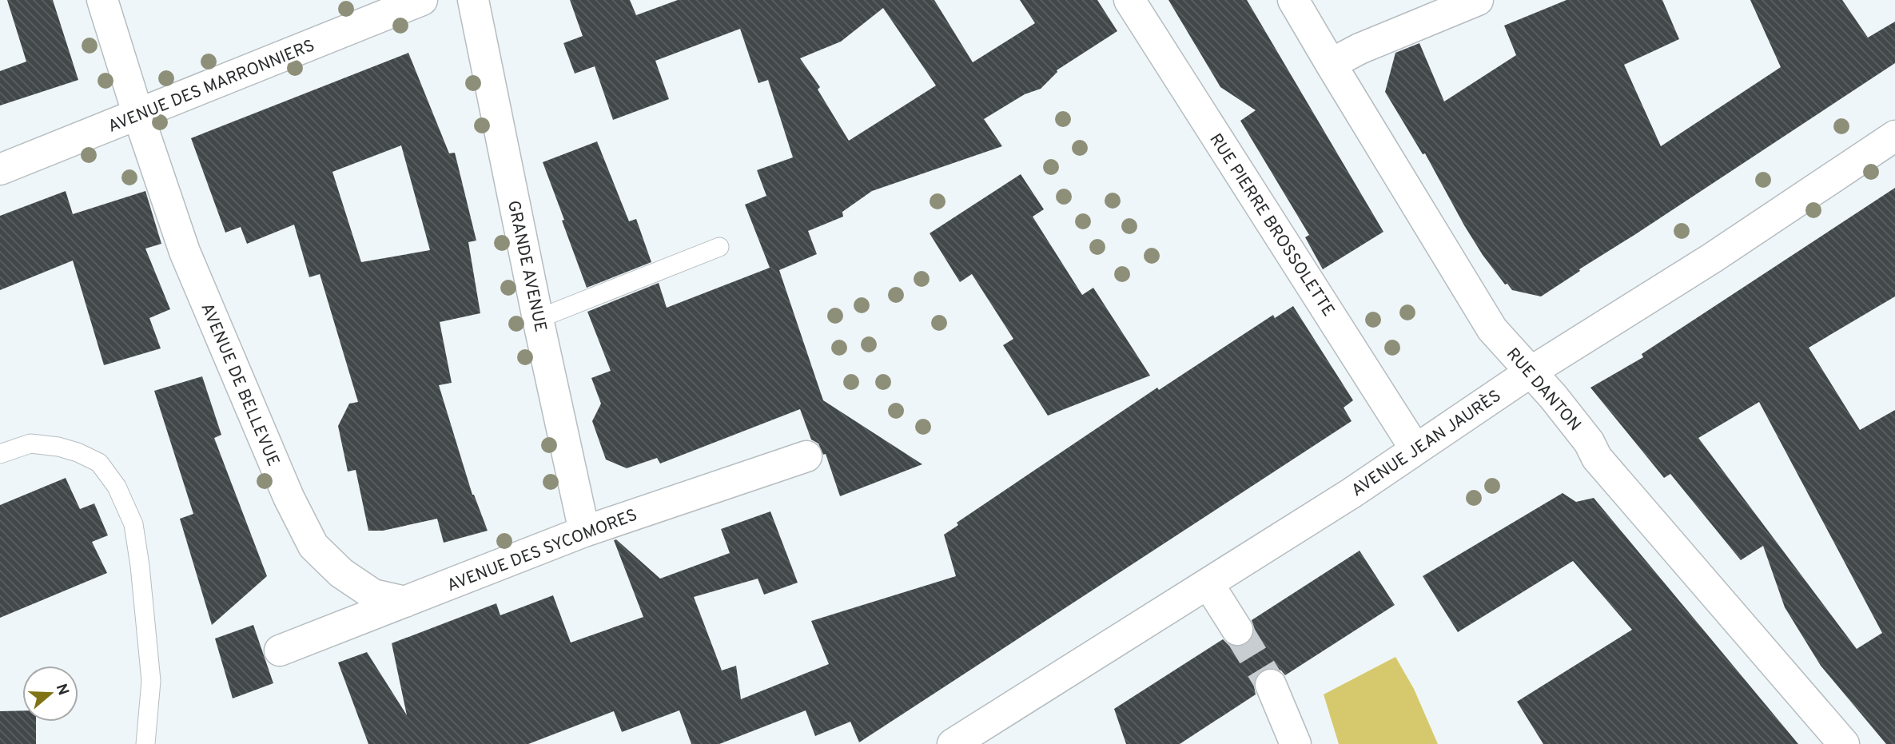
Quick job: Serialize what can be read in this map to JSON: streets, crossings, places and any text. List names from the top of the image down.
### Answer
{
  "streets": {
    "street": [
      "AVENUE DES MARRONNIERS",
      "RUE PIERRE BROSSOLETTE",
      "GRANDE AVENUE",
      "AVENUE DE BELLEVUE",
      "RUE DANTON",
      "AVENUE JEAN JAURÈS",
      "AVENUE DES SYCOMORES"
    ]
  },
  "crossings": [
    ["AVENUE DES MARRONNIERS", "AVENUE DE BELLEVUE"],
    ["RUE PIERRE BROSSOLETTE", "AVENUE JEAN JAURÈS"],
    ["GRANDE AVENUE", "AVENUE DES SYCOMORES"],
    ["AVENUE DE BELLEVUE", "AVENUE DES SYCOMORES"],
    ["RUE DANTON", "AVENUE JEAN JAURÈS"]
  ],
  "north": "right"
}
